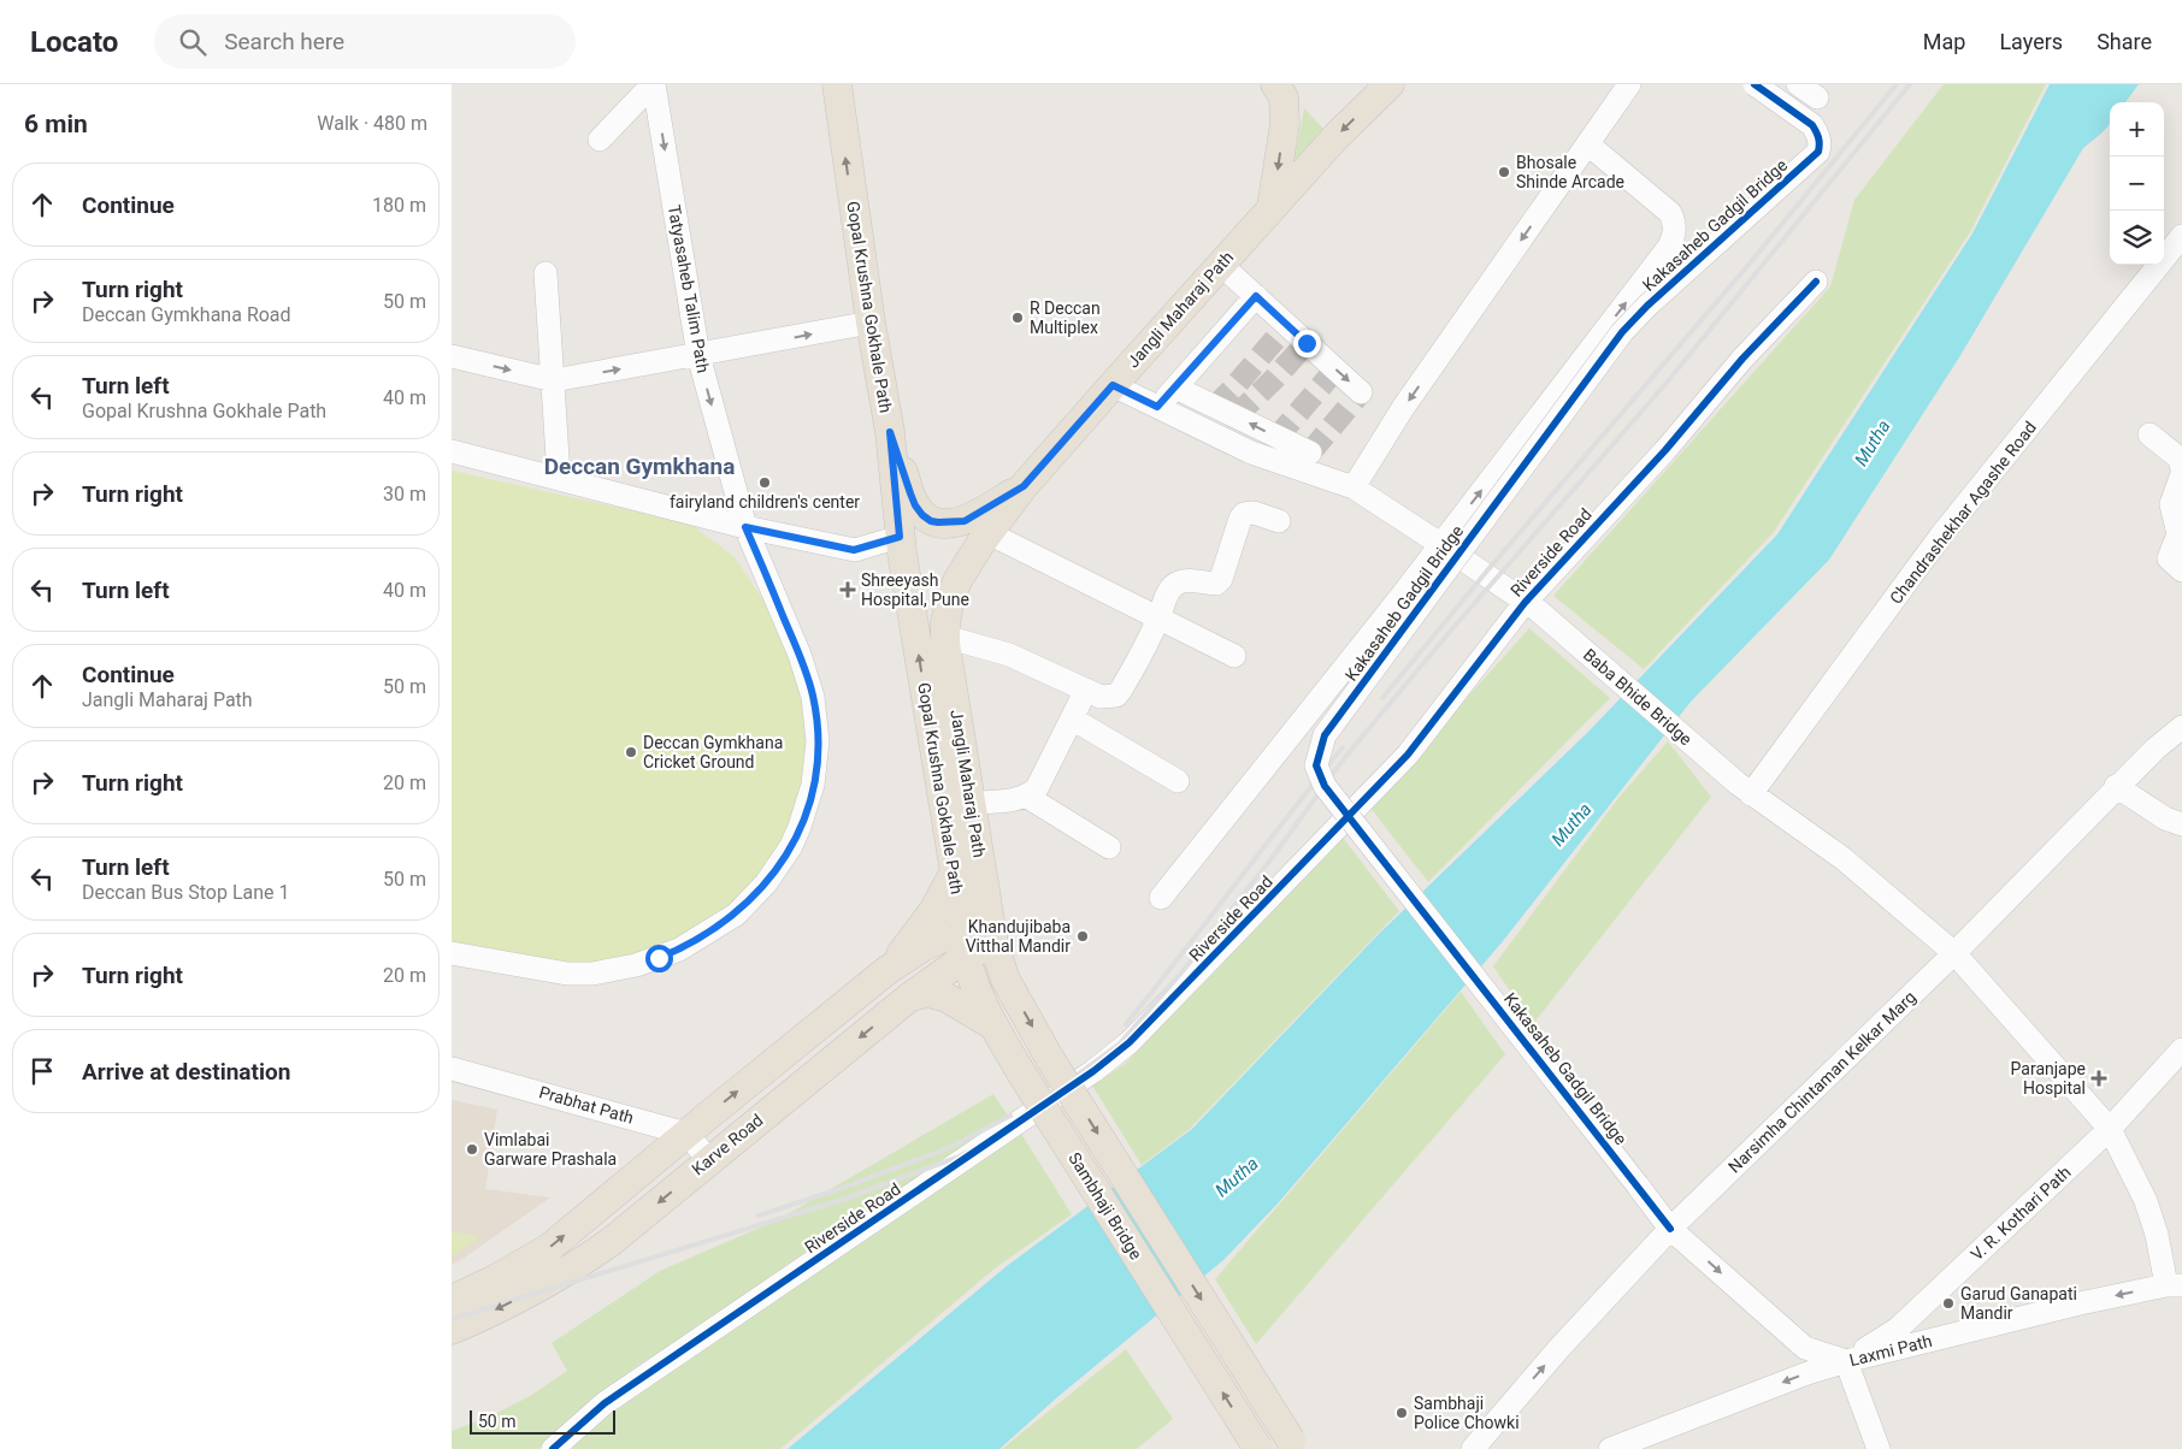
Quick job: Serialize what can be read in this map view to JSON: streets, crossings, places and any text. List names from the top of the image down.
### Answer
{
  "streets": {
    "main road": [
      "Gopal Krushna Gokhale Path",
      "Jangli Maharaj Path",
      "Karve Road",
      "Sambhaji Bridge"
    ],
    "street": [
      "Kakasaheb Gadgil Bridge",
      "Tatyasaheb Talim Path",
      "Chandrashekhar Agashe Road",
      "Riverside Road",
      "Baba Bhide Bridge",
      "Narsimha Chintaman Kelkar Marg",
      "Prabhat Path",
      "V. R. Kothari Path",
      "Laxmi Path"
    ]
  },
  "crossings": [
    ["Kakasaheb Gadgil Bridge", "Narsimha Chintaman Kelkar Marg"],
    ["Gopal Krushna Gokhale Path", "Karve Road"],
    ["Gopal Krushna Gokhale Path", "Sambhaji Bridge"],
    ["Jangli Maharaj Path", "Baba Bhide Bridge"],
    ["Jangli Maharaj Path", "Karve Road"],
    ["Jangli Maharaj Path", "Sambhaji Bridge"],
    ["Chandrashekhar Agashe Road", "Baba Bhide Bridge"],
    ["Riverside Road", "Baba Bhide Bridge"],
    ["Baba Bhide Bridge", "Narsimha Chintaman Kelkar Marg"],
    ["Baba Bhide Bridge", "V. R. Kothari Path"],
    ["Baba Bhide Bridge", "Laxmi Path"],
    ["Prabhat Path", "Karve Road"],
    ["Karve Road", "Sambhaji Bridge"],
    ["V. R. Kothari Path", "Laxmi Path"]
  ],
  "one_way": ["Gopal Krushna Gokhale Path", "Laxmi Path"],
  "districts": ["Deccan Gymkhana"],
  "water": ["Mutha"],
  "places": {
    "other": [
      "Bhosale Shinde Arcade",
      "R Deccan Multiplex",
      "fairyland children's center",
      "Deccan Gymkhana Cricket Ground",
      "Khandujibaba Vitthal Mandir",
      "Vimlabai Garware Prashala",
      "Garud Ganapati Mandir",
      "Sambhaji Police Chowki"
    ],
    "health": ["Shreeyash Hospital, Pune", "Paranjape Hospital"]
  },
  "scale_bar": "50 m",
  "page": {
    "header": "Locato",
    "search": "Search here",
    "nav": ["Map", "Layers", "Share"],
    "heading": ["6 min", "Walk · 480 m"],
    "map_buttons": ["+", "−"],
    "list": [
      ["Continue", "180 m"],
      ["Turn right", "Deccan Gymkhana Road", "50 m"],
      ["Turn left", "Gopal Krushna Gokhale Path", "40 m"],
      ["Turn right", "30 m"],
      ["Turn left", "40 m"],
      ["Continue", "Jangli Maharaj Path", "50 m"],
      ["Turn right", "20 m"],
      ["Turn left", "Deccan Bus Stop Lane 1", "50 m"],
      ["Turn right", "20 m"],
      "Arrive at destination"
    ],
    "scale": "50 m"
  }
}
